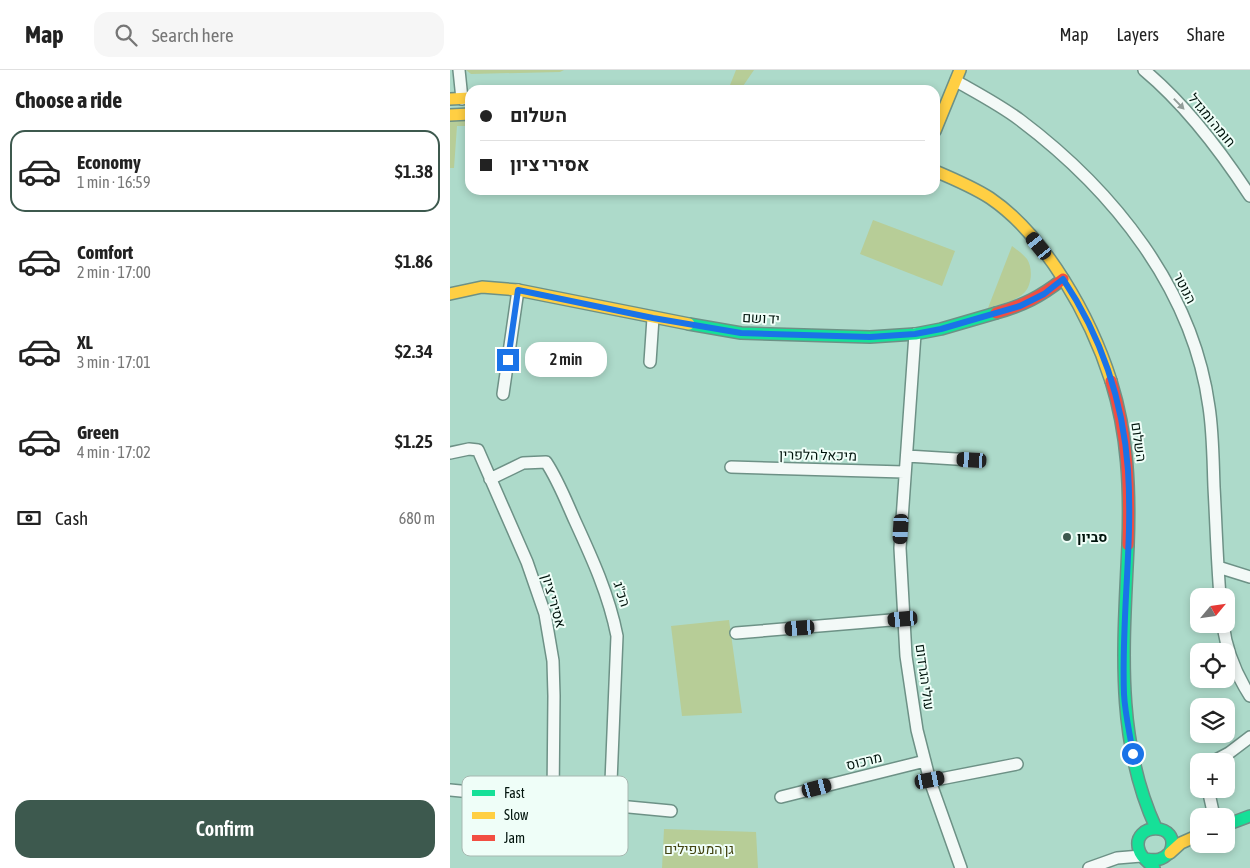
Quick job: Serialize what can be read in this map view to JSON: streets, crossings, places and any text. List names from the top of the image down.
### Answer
{
  "streets": {
    "street": [
      "חומה ומגדל",
      "הנוטר",
      "יד ושם",
      "השלום",
      "מיכאל הלפרין",
      "הכ\"ג",
      "אסירי ציון",
      "עולי הגרדום",
      "מרכוס"
    ]
  },
  "crossings": [
    ["יד ושם", "השלום"],
    ["יד ושם", "עולי הגרדום"],
    ["מיכאל הלפרין", "עולי הגרדום"],
    ["הכ\"ג", "אסירי ציון"],
    ["עולי הגרדום", "מרכוס"]
  ],
  "one_way": ["חומה ומגדל"],
  "parks": ["גן המעפילים"],
  "places": ["סביון"],
  "legend": ["Fast", "Slow", "Jam"],
  "north": "top right",
  "page": {
    "header": "Map",
    "search": "Search here",
    "nav": ["Map", "Layers", "Share"],
    "heading": "Choose a ride",
    "banner": ["השלום", "אסירי ציון"],
    "list": [
      {
        "name": "Economy",
        "note": "1 min · 16:59",
        "value": "$1.38"
      },
      {
        "name": "Comfort",
        "note": "2 min · 17:00",
        "value": "$1.86"
      },
      {
        "name": "XL",
        "note": "3 min · 17:01",
        "value": "$2.34"
      },
      {
        "name": "Green",
        "note": "4 min · 17:02",
        "value": "$1.25"
      }
    ],
    "bubble": "2 min",
    "pay": ["Cash", "680 m"],
    "map_buttons": ["+", "−"],
    "buttons": "Confirm"
  }
}
